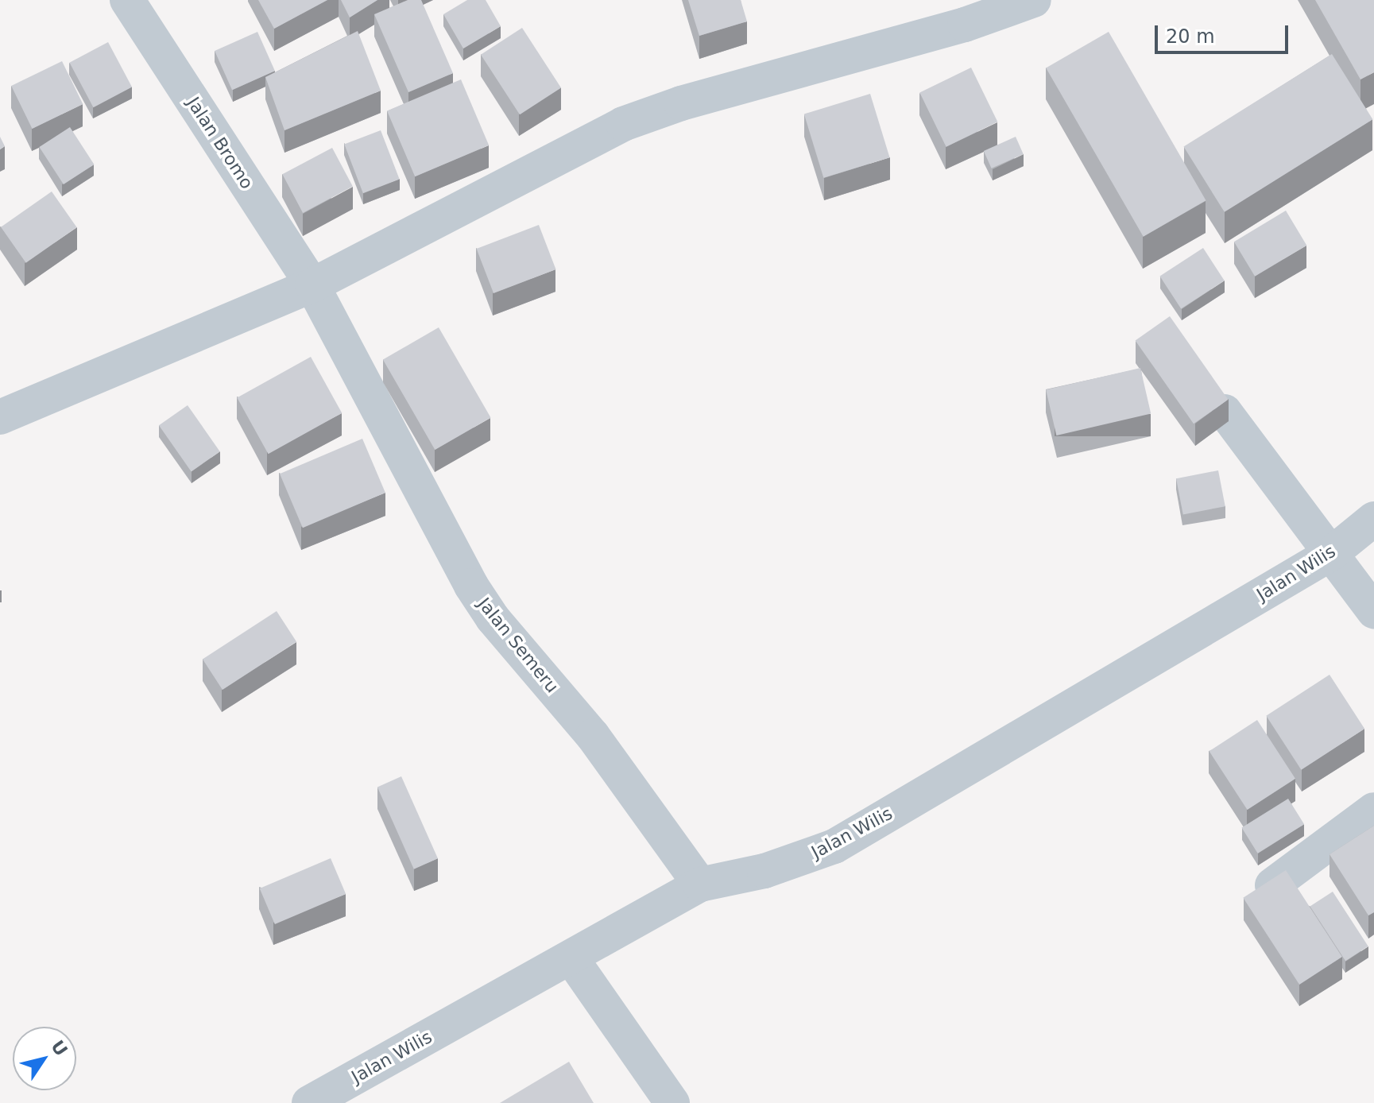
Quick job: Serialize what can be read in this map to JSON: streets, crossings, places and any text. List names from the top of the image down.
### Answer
{
  "streets": {
    "street": ["Jalan Bromo", "Jalan Wilis", "Jalan Semeru"]
  },
  "crossings": [
    ["Jalan Bromo", "Jalan Semeru"],
    ["Jalan Wilis", "Jalan Semeru"]
  ],
  "scale_bar": "20 m",
  "north": "top right"
}
